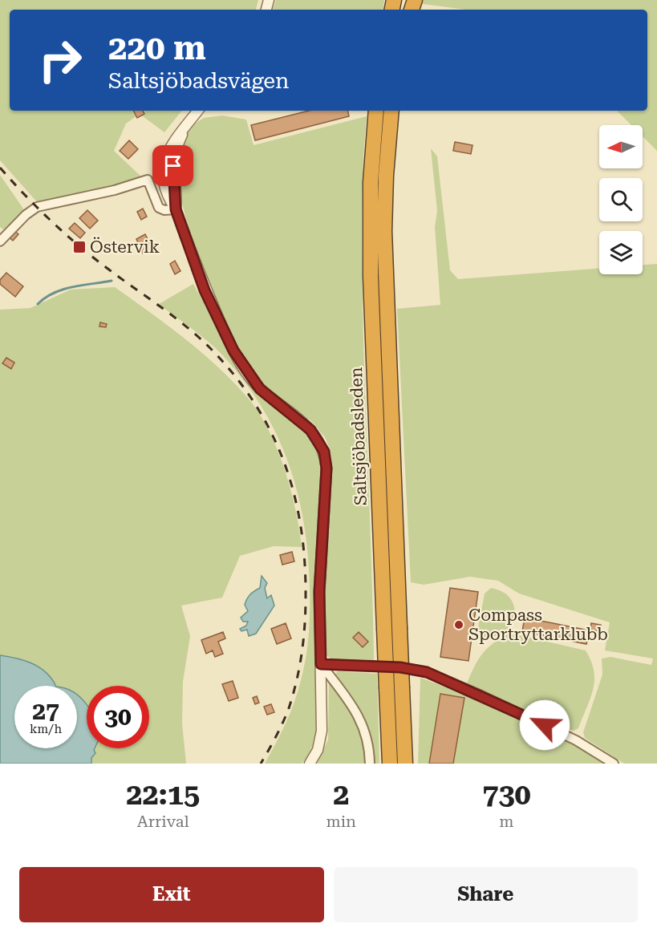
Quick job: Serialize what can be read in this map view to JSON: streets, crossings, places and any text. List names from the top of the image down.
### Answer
{
  "streets": {
    "highway": ["Saltsjöbadsleden"]
  },
  "places": {
    "transit": ["Östervik"],
    "other": ["Compass Sportryttarklubb"]
  },
  "north": "left",
  "page": {
    "turn": ["220 m", "Saltsjöbadsvägen"],
    "speed": "27 km/h",
    "limit": "30",
    "eta": [
      "22:15",
      "Arrival",
      "2",
      "min",
      "730",
      "m"
    ],
    "buttons": ["Exit", "Share"]
  }
}
